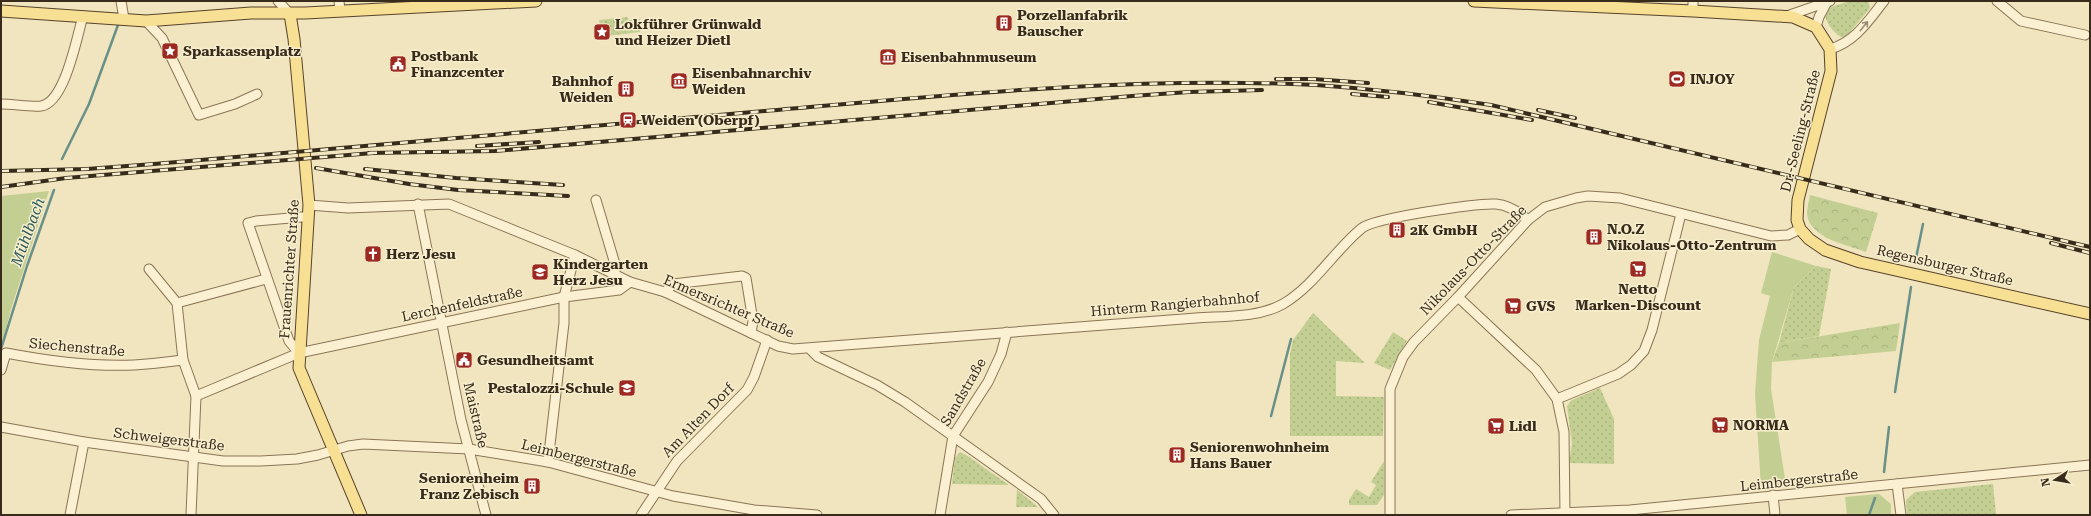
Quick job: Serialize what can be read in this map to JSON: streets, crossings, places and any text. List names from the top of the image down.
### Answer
{
  "streets": {
    "main road": ["Dr.-Seeling-Straße", "Regensburger Straße", "Frauenrichter Straße"],
    "street": [
      "Nikolaus-Otto-Straße",
      "Lerchenfeldstraße",
      "Hinterm Rangierbahnhof",
      "Ermersrichter Straße",
      "Siechenstraße",
      "Sandstraße",
      "Maistraße",
      "Am Alten Dorf",
      "Schweigerstraße",
      "Leimbergerstraße"
    ]
  },
  "crossings": [
    ["Dr.-Seeling-Straße", "Nikolaus-Otto-Straße"],
    ["Dr.-Seeling-Straße", "Regensburger Straße"],
    ["Nikolaus-Otto-Straße", "Regensburger Straße"],
    ["Nikolaus-Otto-Straße", "Hinterm Rangierbahnhof"],
    ["Frauenrichter Straße", "Lerchenfeldstraße"],
    ["Frauenrichter Straße", "Ermersrichter Straße"],
    ["Frauenrichter Straße", "Schweigerstraße"],
    ["Frauenrichter Straße", "Leimbergerstraße"],
    ["Lerchenfeldstraße", "Ermersrichter Straße"],
    ["Lerchenfeldstraße", "Maistraße"],
    ["Hinterm Rangierbahnhof", "Ermersrichter Straße"],
    ["Hinterm Rangierbahnhof", "Sandstraße"],
    ["Ermersrichter Straße", "Maistraße"],
    ["Ermersrichter Straße", "Am Alten Dorf"],
    ["Maistraße", "Leimbergerstraße"],
    ["Am Alten Dorf", "Leimbergerstraße"],
    ["Schweigerstraße", "Leimbergerstraße"]
  ],
  "water": ["Mühlbach"],
  "places": {
    "building": [
      "Porzellanfabrik Bauscher",
      "Bahnhof Weiden",
      "2K GmbH",
      "N.O.Z Nikolaus-Otto-Zentrum",
      "Seniorenwohnheim Hans Bauer",
      "Seniorenheim Franz Zebisch"
    ],
    "place": ["Lokführer Grünwald und Heizer Dietl", "Sparkassenplatz"],
    "museum": ["Eisenbahnmuseum", "Eisenbahnarchiv Weiden"],
    "public building": ["Postbank Finanzcenter", "Gesundheitsamt"],
    "sports": ["INJOY"],
    "station": ["Weiden (Oberpf)"],
    "church": ["Herz Jesu"],
    "supermarket": [
      "Netto Marken-Discount",
      "GVS",
      "NORMA",
      "Lidl"
    ],
    "school or university": ["Kindergarten Herz Jesu", "Pestalozzi-Schule"]
  },
  "north": "left"
}
